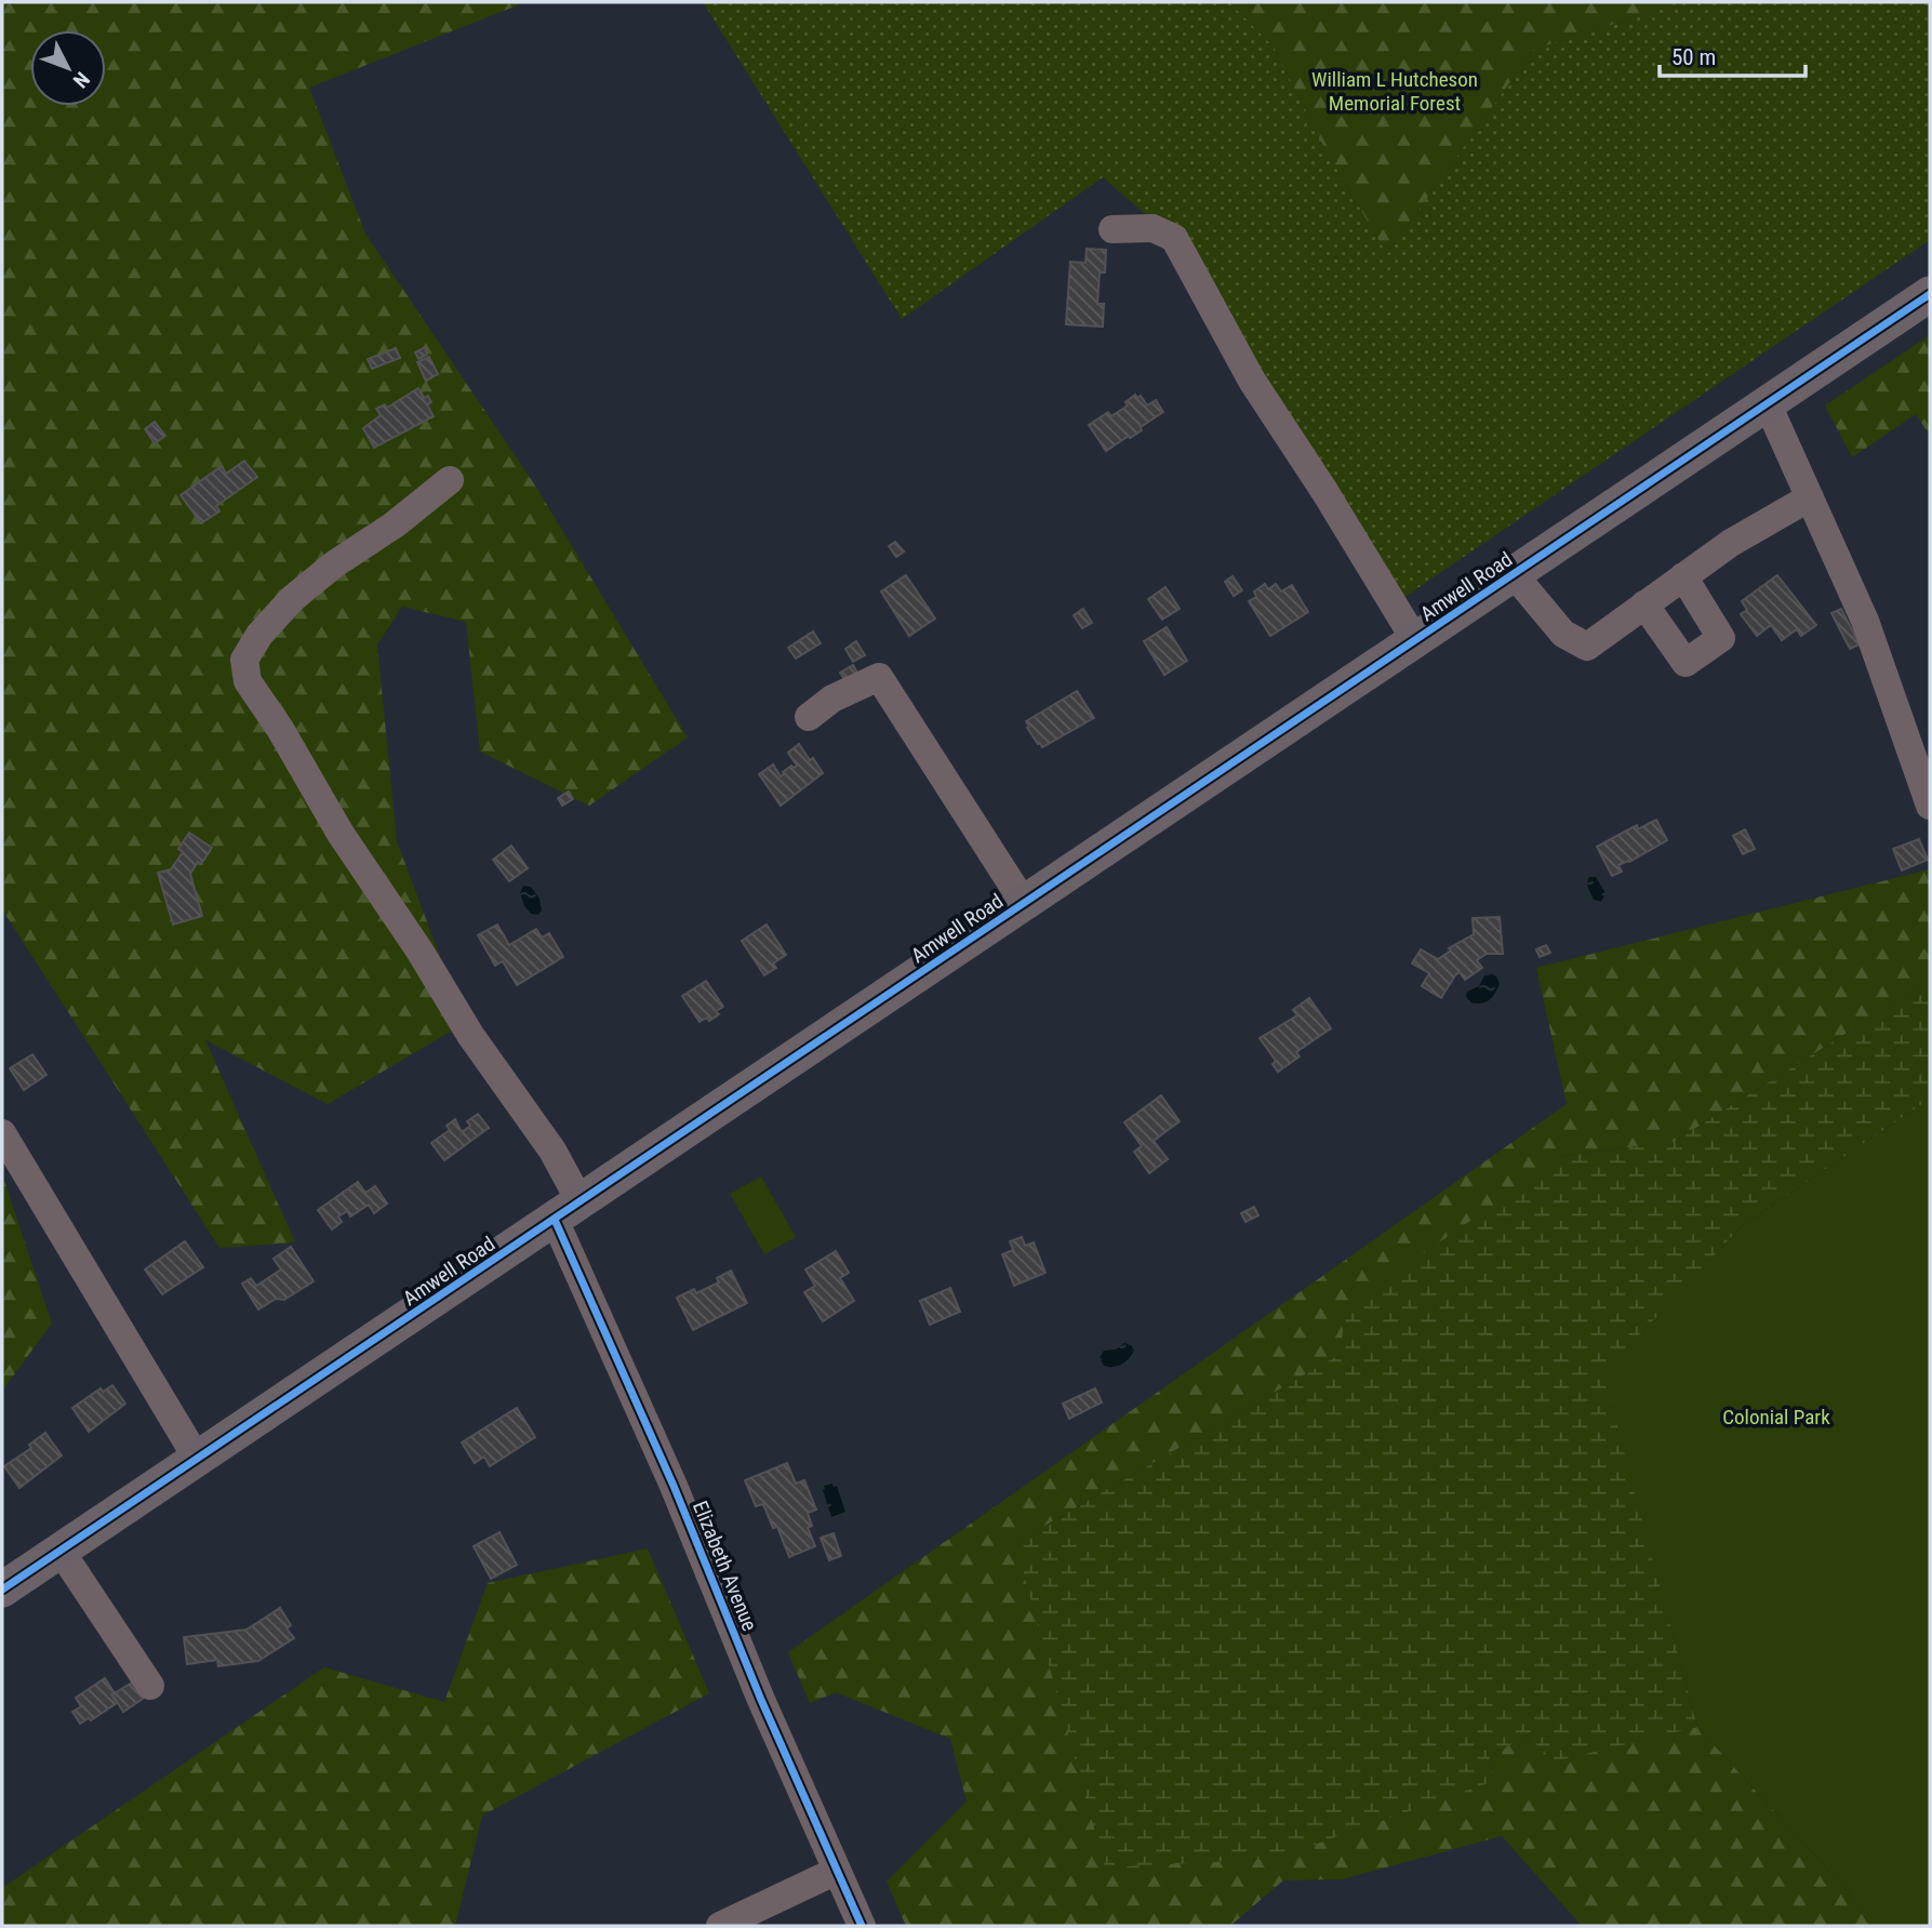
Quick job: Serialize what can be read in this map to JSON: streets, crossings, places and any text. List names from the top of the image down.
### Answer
{
  "streets": {
    "main road": ["Amwell Road"],
    "street": ["Elizabeth Avenue"]
  },
  "crossings": [
    ["Amwell Road", "Elizabeth Avenue"]
  ],
  "parks": ["William L Hutcheson Memorial Forest", "Colonial Park"],
  "scale_bar": "50 m",
  "north": "bottom right"
}
